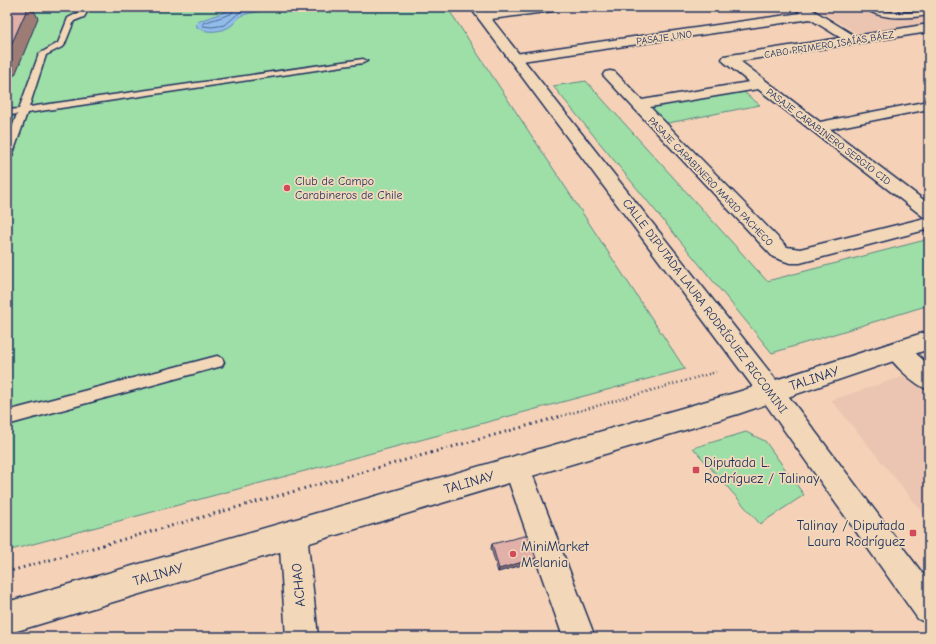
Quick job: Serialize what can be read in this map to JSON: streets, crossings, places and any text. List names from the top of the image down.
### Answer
{
  "streets": {
    "street": [
      "PASAJE UNO",
      "CABO PRIMERO ISAÍAS BÁEZ",
      "PASAJE CARABINERO SERGIO CID",
      "PASAJE CARABINERO MARIO PACHECO",
      "CALLE DIPUTADA LAURA RODRÍGUEZ RICCOMINI",
      "TALINAY",
      "ACHAO"
    ]
  },
  "crossings": [
    ["PASAJE UNO", "CALLE DIPUTADA LAURA RODRÍGUEZ RICCOMINI"],
    ["CABO PRIMERO ISAÍAS BÁEZ", "PASAJE CARABINERO SERGIO CID"],
    ["PASAJE CARABINERO SERGIO CID", "PASAJE CARABINERO MARIO PACHECO"],
    ["CALLE DIPUTADA LAURA RODRÍGUEZ RICCOMINI", "TALINAY"],
    ["TALINAY", "ACHAO"]
  ],
  "places": {
    "other": ["Club de Campo Carabineros de Chile", "MiniMarket Melania"],
    "transit": ["Diputada L. Rodríguez / Talinay", "Talinay / Diputada Laura Rodríguez"]
  }
}
